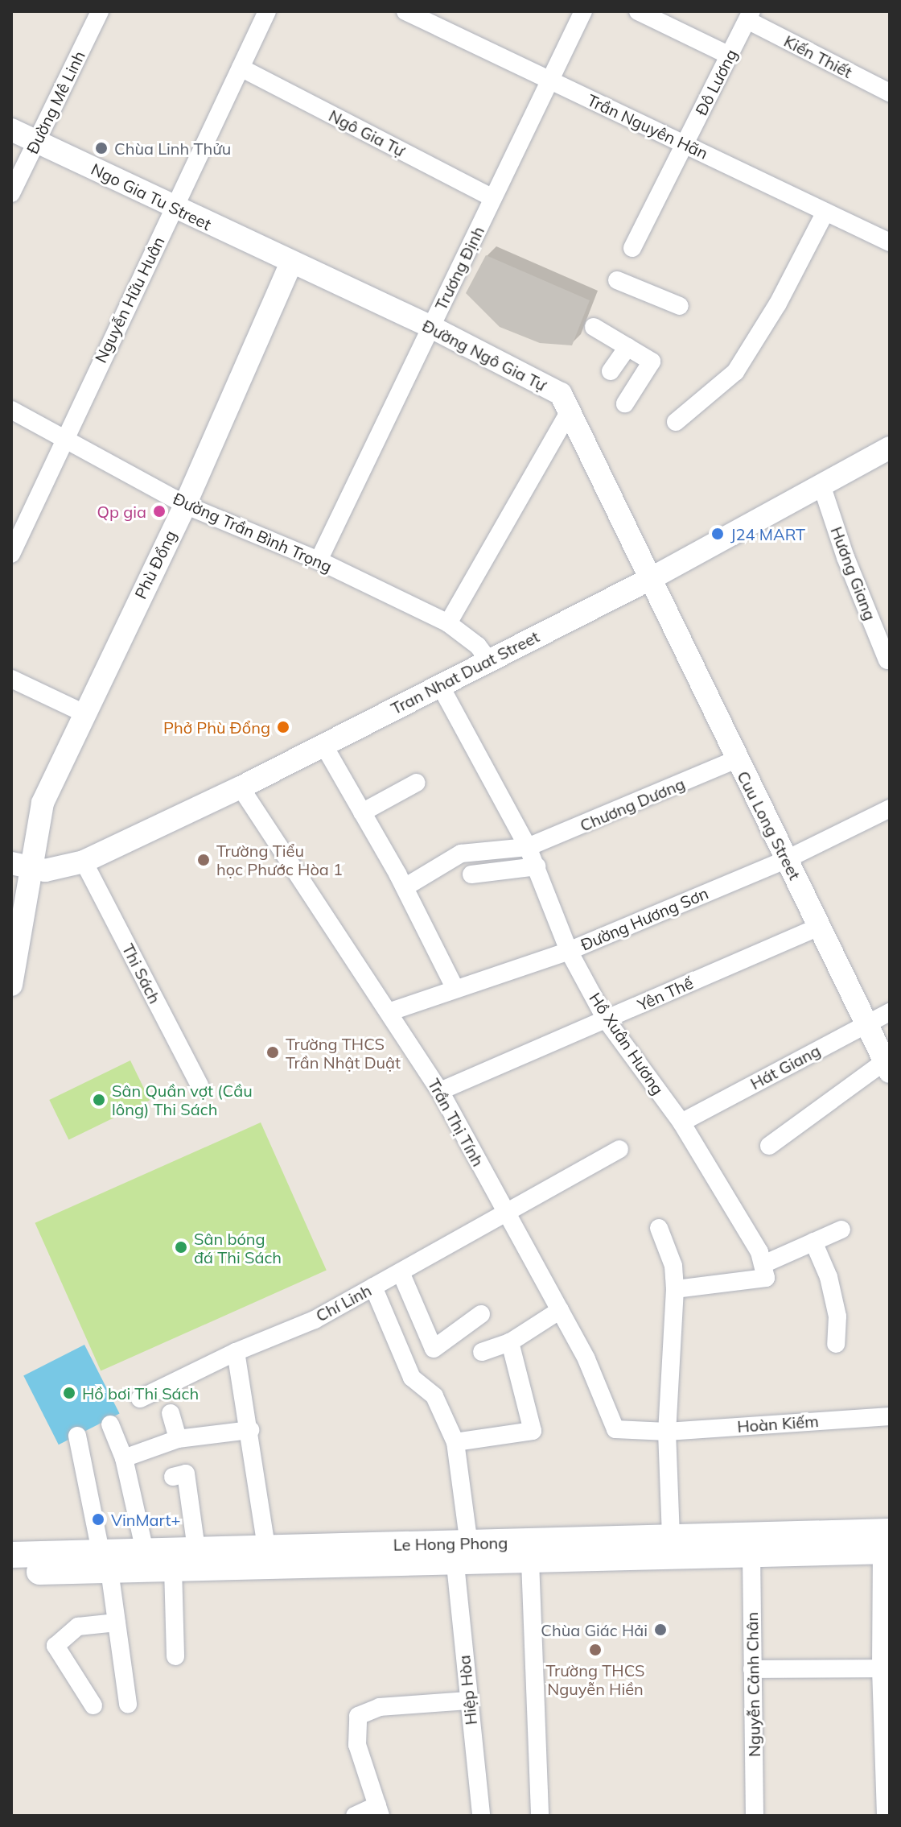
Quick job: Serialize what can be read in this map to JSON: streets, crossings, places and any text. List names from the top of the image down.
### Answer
{
  "streets": {
    "main road": ["Le Hong Phong"],
    "street": [
      "Kiến Thiết",
      "Đô Lương",
      "Đường Mê Linh",
      "Trần Nguyên Hãn",
      "Ngô Gia Tự",
      "Ngo Gia Tu Street",
      "Trương Định",
      "Nguyễn Hữu Huân",
      "Đường Ngô Gia Tự",
      "Đường Trần Bình Trọng",
      "Phù Đổng",
      "Hương Giang",
      "Tran Nhat Duat Street",
      "Chương Dương",
      "Cuu Long Street",
      "Đường Hương Sơn",
      "Thi Sách",
      "Yên Thế",
      "Hồ Xuân Hương",
      "Hát Giang",
      "Trần Thị Tính",
      "Chí Linh",
      "Hoàn Kiếm",
      "Nguyễn Cảnh Chân",
      "Hiệp Hòa"
    ]
  },
  "crossings": [
    ["Kiến Thiết", "Đô Lương"],
    ["Đô Lương", "Trần Nguyên Hãn"],
    ["Đường Mê Linh", "Ngo Gia Tu Street"],
    ["Trần Nguyên Hãn", "Trương Định"],
    ["Ngô Gia Tự", "Trương Định"],
    ["Ngô Gia Tự", "Nguyễn Hữu Huân"],
    ["Ngo Gia Tu Street", "Nguyễn Hữu Huân"],
    ["Ngo Gia Tu Street", "Đường Ngô Gia Tự"],
    ["Ngo Gia Tu Street", "Phù Đổng"],
    ["Trương Định", "Đường Ngô Gia Tự"],
    ["Trương Định", "Đường Trần Bình Trọng"],
    ["Nguyễn Hữu Huân", "Đường Trần Bình Trọng"],
    ["Đường Ngô Gia Tự", "Phù Đổng"],
    ["Đường Ngô Gia Tự", "Tran Nhat Duat Street"],
    ["Đường Ngô Gia Tự", "Cuu Long Street"],
    ["Đường Trần Bình Trọng", "Phù Đổng"],
    ["Đường Trần Bình Trọng", "Tran Nhat Duat Street"],
    ["Phù Đổng", "Tran Nhat Duat Street"],
    ["Hương Giang", "Tran Nhat Duat Street"],
    ["Tran Nhat Duat Street", "Cuu Long Street"],
    ["Tran Nhat Duat Street", "Thi Sách"],
    ["Tran Nhat Duat Street", "Hồ Xuân Hương"],
    ["Tran Nhat Duat Street", "Trần Thị Tính"],
    ["Chương Dương", "Cuu Long Street"],
    ["Chương Dương", "Hồ Xuân Hương"],
    ["Cuu Long Street", "Đường Hương Sơn"],
    ["Cuu Long Street", "Yên Thế"],
    ["Cuu Long Street", "Hát Giang"],
    ["Đường Hương Sơn", "Hồ Xuân Hương"],
    ["Đường Hương Sơn", "Trần Thị Tính"],
    ["Yên Thế", "Hồ Xuân Hương"],
    ["Yên Thế", "Trần Thị Tính"],
    ["Hồ Xuân Hương", "Hát Giang"],
    ["Trần Thị Tính", "Chí Linh"],
    ["Trần Thị Tính", "Hoàn Kiếm"],
    ["Chí Linh", "Hiệp Hòa"],
    ["Le Hong Phong", "Nguyễn Cảnh Chân"],
    ["Le Hong Phong", "Hiệp Hòa"]
  ],
  "places": [
    "Chùa Linh Thửu",
    "Qp gia",
    "J24 MART",
    "Phở Phù Đổng",
    "Trường Tiểu học Phước Hòa 1",
    "Trường THCS Trần Nhật Duật",
    "Sân Quần vợt (Cầu lông) Thi Sách",
    "Sân bóng đá Thi Sách",
    "Hồ bơi Thi Sách",
    "VinMart+",
    "Chùa Giác Hải",
    "Trường THCS Nguyễn Hiền"
  ]
}
